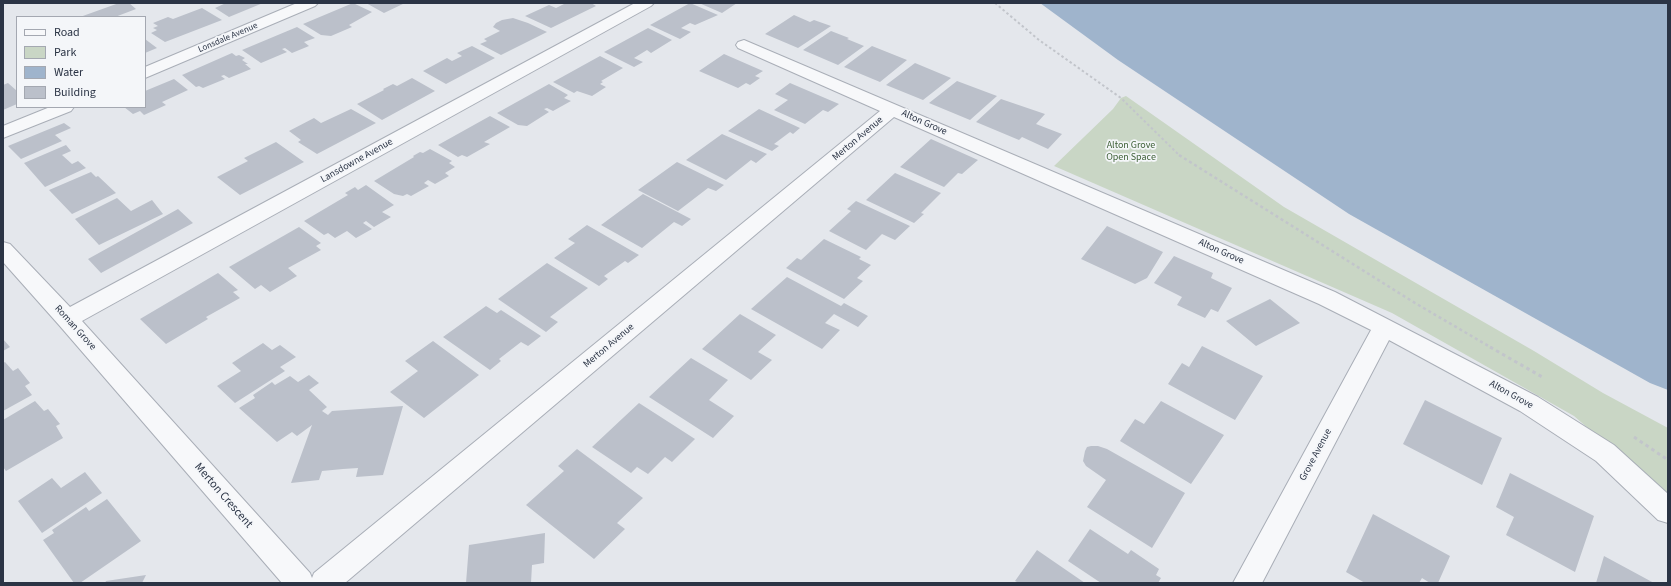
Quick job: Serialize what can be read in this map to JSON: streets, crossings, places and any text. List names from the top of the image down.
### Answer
{
  "streets": {
    "street": [
      "Lonsdale Avenue",
      "Alton Grove",
      "Merton Avenue",
      "Lansdowne Avenue",
      "Roman Grove",
      "Grove Avenue",
      "Merton Crescent"
    ]
  },
  "crossings": [
    ["Alton Grove", "Merton Avenue"],
    ["Alton Grove", "Grove Avenue"],
    ["Lansdowne Avenue", "Roman Grove"],
    ["Roman Grove", "Merton Crescent"]
  ],
  "parks": ["Alton Grove Open Space"],
  "legend": [
    "Road",
    "Park",
    "Water",
    "Building"
  ]
}
